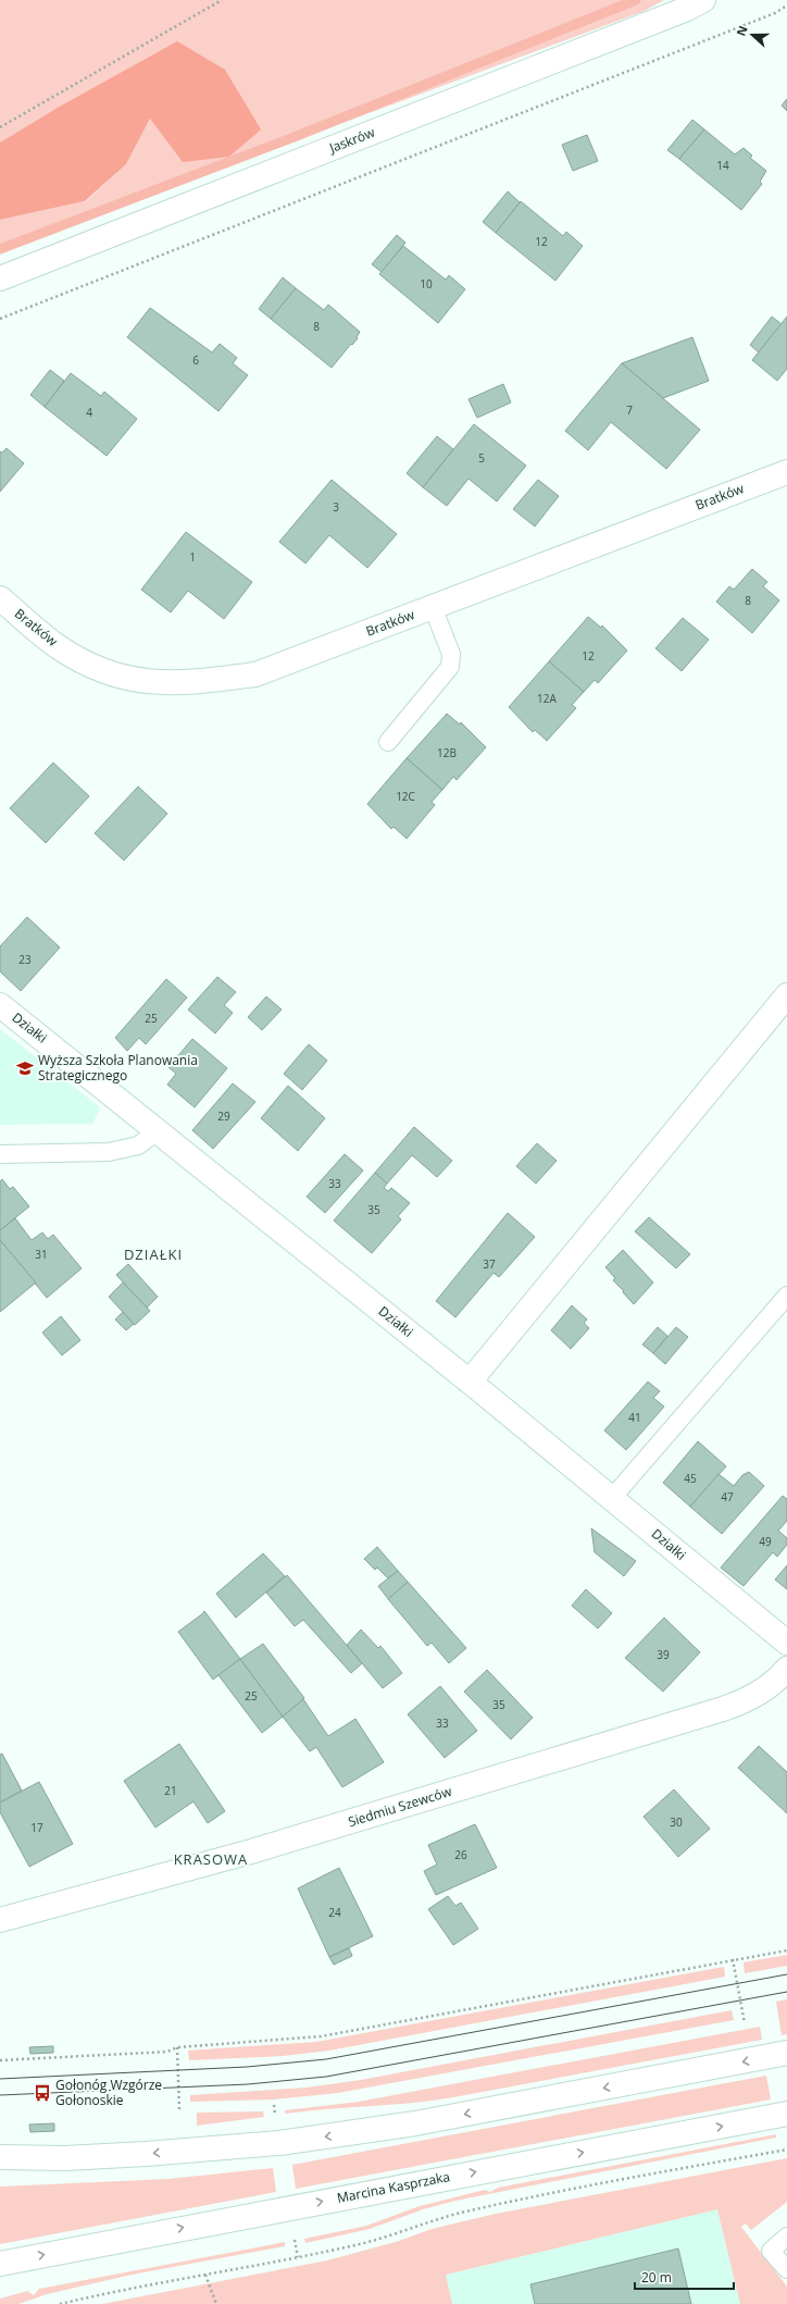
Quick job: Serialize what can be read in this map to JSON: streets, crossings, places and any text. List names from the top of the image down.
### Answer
{
  "streets": {
    "street": [
      "Jaskrów",
      "Bratków",
      "Działki",
      "Siedmiu Szewców",
      "Marcina Kasprzaka"
    ]
  },
  "districts": ["DZIAŁKI", "KRASOWA"],
  "places": {
    "school or university": ["Wyższa Szkoła Planowania Strategicznego"],
    "bus stop": ["Gołonóg Wzgórze Gołonoskie"]
  },
  "house_numbers": [
    "14",
    "12",
    "10",
    "8",
    "6",
    "7",
    "4",
    "5",
    "3",
    "1",
    "8",
    "12",
    "12A",
    "12B",
    "12C",
    "23",
    "25",
    "29",
    "33",
    "35",
    "31",
    "37",
    "41",
    "45",
    "47",
    "49",
    "39",
    "25",
    "35",
    "33",
    "21",
    "30",
    "17",
    "26",
    "24"
  ],
  "scale_bar": "20 m",
  "north": "left"
}
